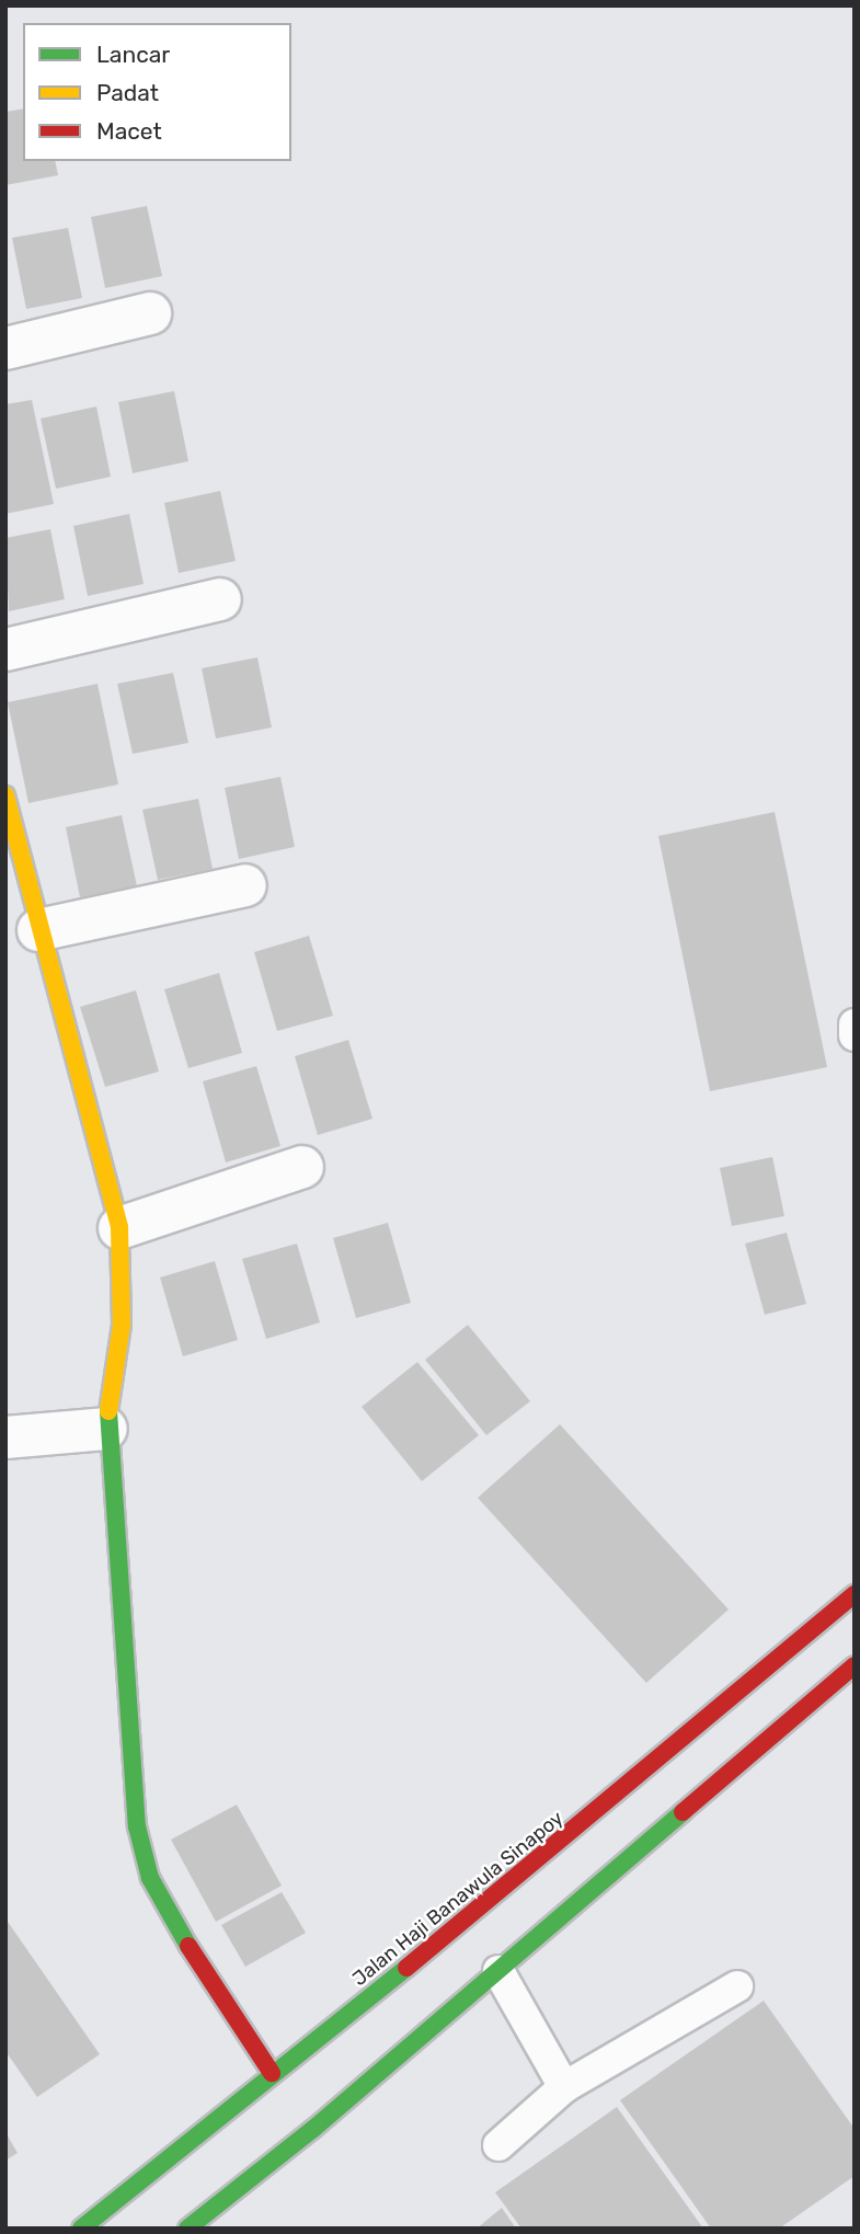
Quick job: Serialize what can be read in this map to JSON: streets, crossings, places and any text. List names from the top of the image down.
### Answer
{
  "streets": {
    "main road": ["Jalan Haji Banawula Sinapoy"]
  },
  "legend": ["Lancar", "Padat", "Macet"]
}
